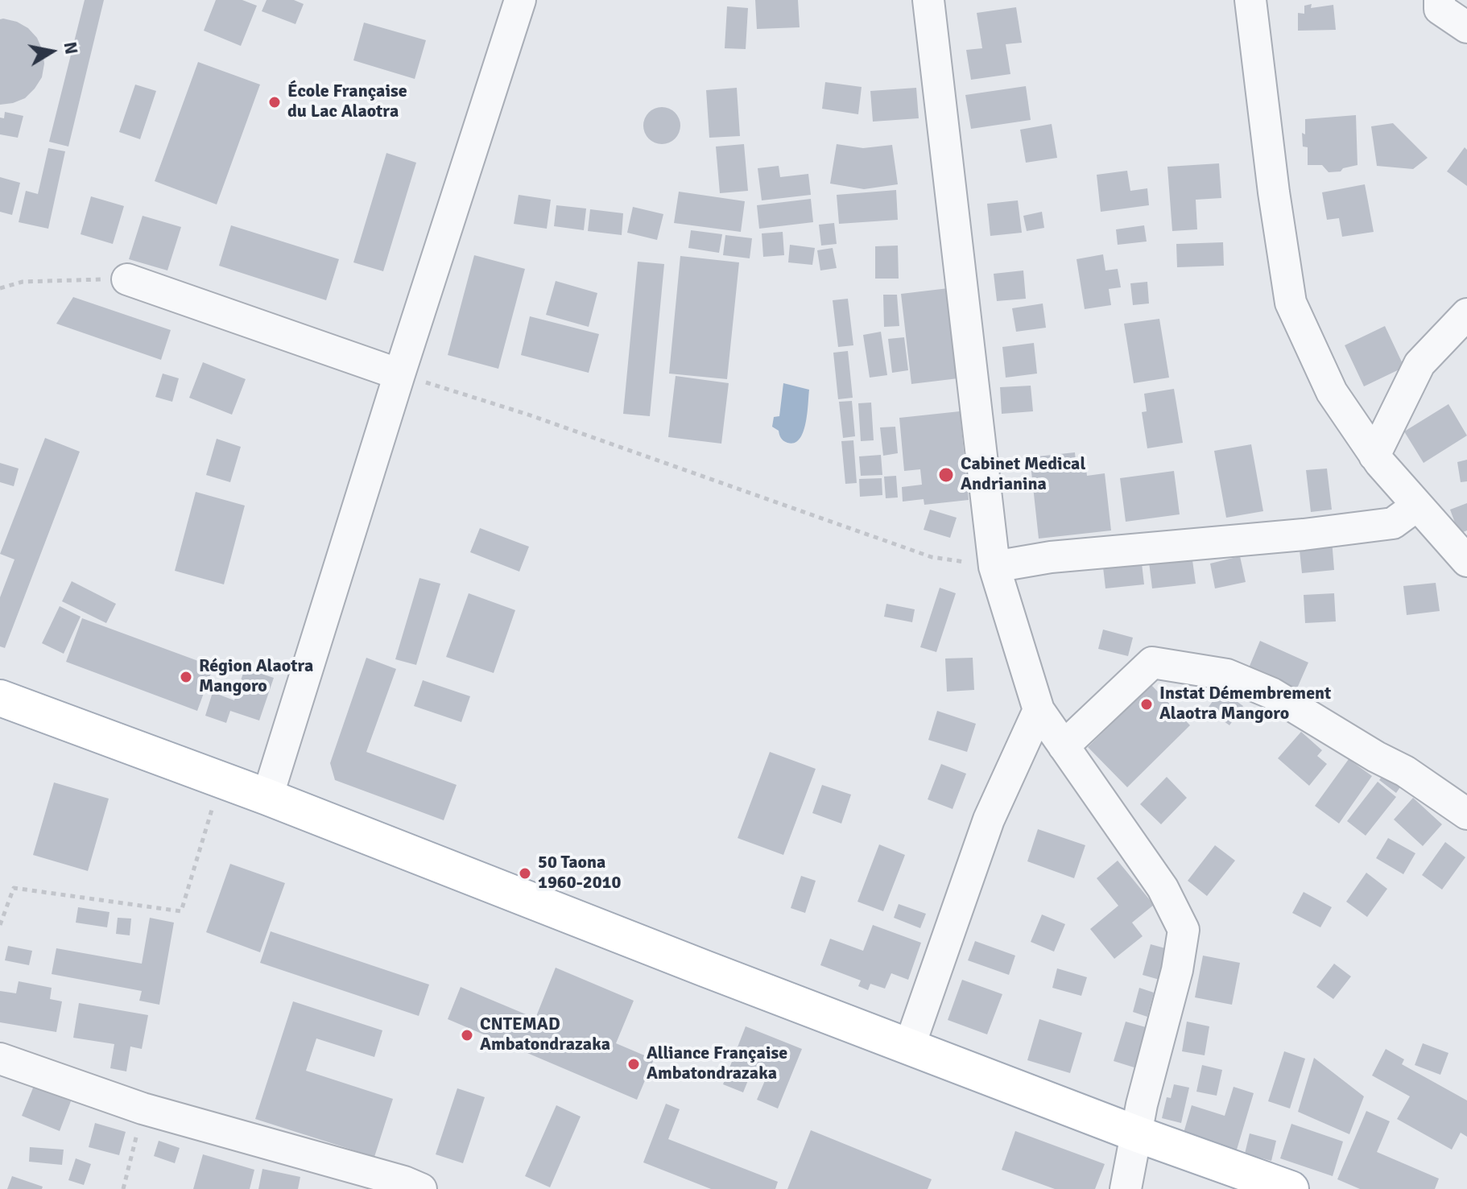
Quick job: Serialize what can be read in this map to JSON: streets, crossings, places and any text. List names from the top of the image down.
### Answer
{
  "places": [
    "École Française du Lac Alaotra",
    "Cabinet Medical Andrianina",
    "Région Alaotra Mangoro",
    "Instat Démembrement Alaotra Mangoro",
    "50 Taona 1960-2010",
    "CNTEMAD Ambatondrazaka",
    "Alliance Française Ambatondrazaka"
  ],
  "north": "right"
}
